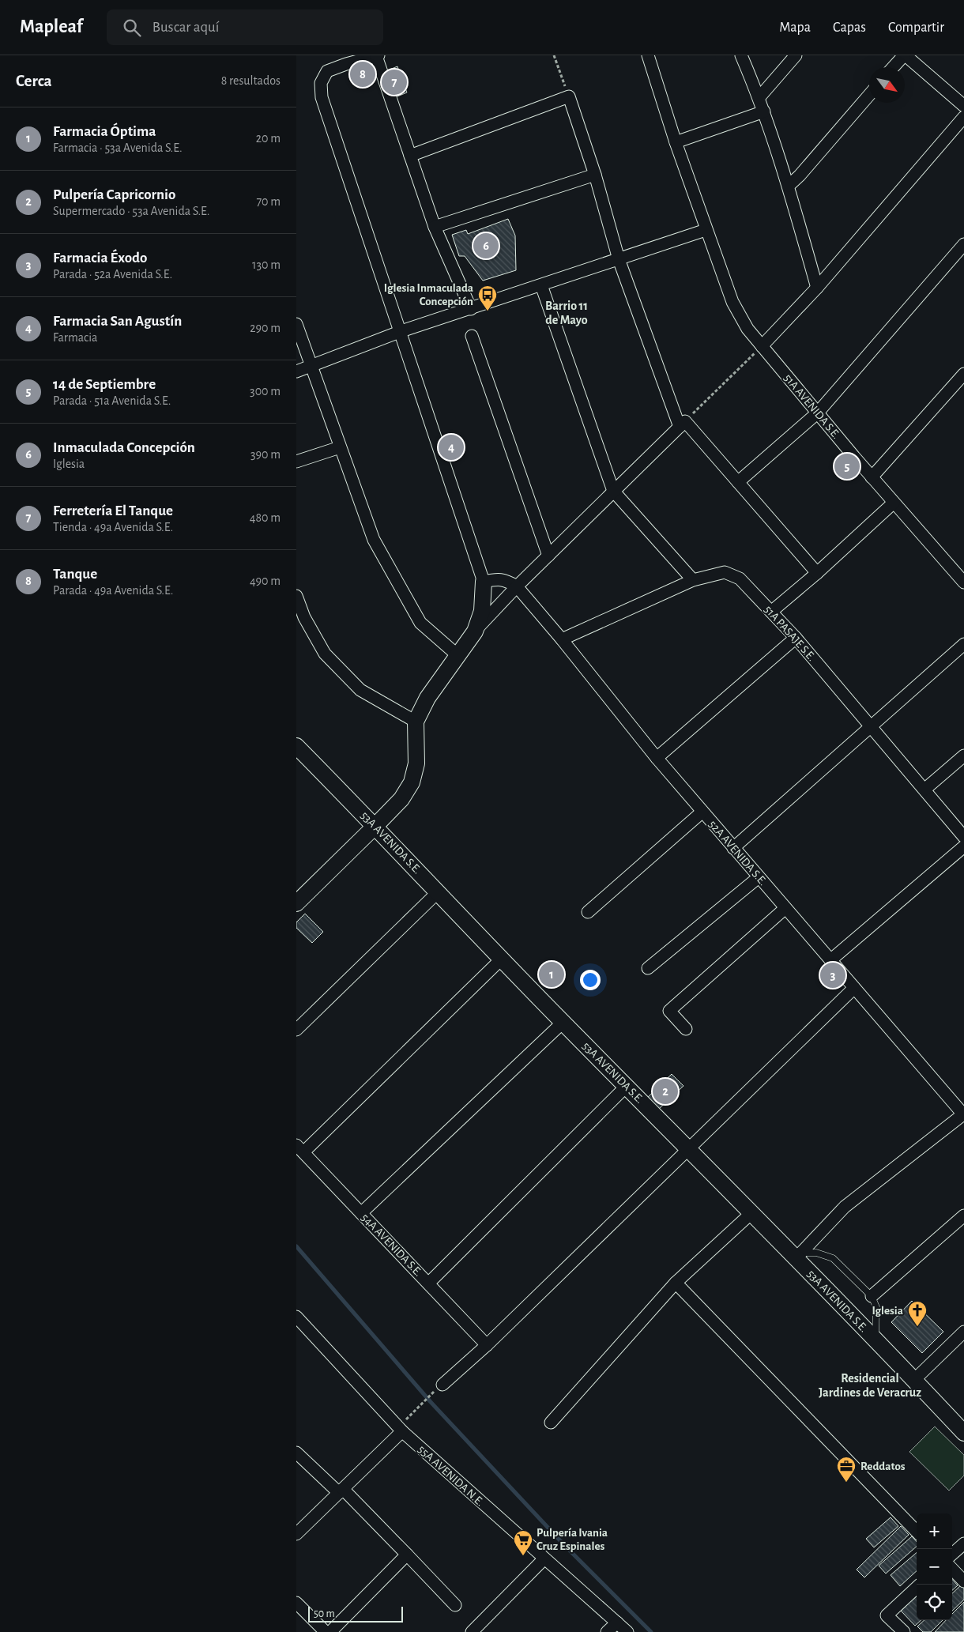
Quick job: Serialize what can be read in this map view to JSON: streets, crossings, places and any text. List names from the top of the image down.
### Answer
{
  "streets": {
    "street": [
      "51A AVENIDA S.E.",
      "51A PASAJE S.E.",
      "53A AVENIDA S.E.",
      "52A AVENIDA S.E.",
      "54A AVENIDA S.E.",
      "55A AVENIDA N.E."
    ]
  },
  "crossings": [
    ["51A PASAJE S.E.", "52A AVENIDA S.E."]
  ],
  "districts": ["Barrio 11 de Mayo", "Residencial Jardines de Veracruz"],
  "places": {
    "bus stop": ["Iglesia Inmaculada Concepción"],
    "church": ["Iglesia"],
    "office": ["Reddatos"],
    "supermarket": ["Pulpería Ivania Cruz Espinales"]
  },
  "scale_bar": "50 m",
  "north": "bottom right",
  "page": {
    "header": "Mapleaf",
    "search": "Buscar aquí",
    "nav": ["Mapa", "Capas", "Compartir"],
    "heading": ["Cerca", "8 resultados"],
    "pins": [
      "8",
      "7",
      "6",
      "4",
      "5",
      "1",
      "3",
      "2"
    ],
    "list": [
      {
        "mark": "1",
        "name": "Farmacia Óptima",
        "note": "Farmacia · 53a Avenida S.E.",
        "value": "20 m"
      },
      {
        "mark": "2",
        "name": "Pulpería Capricornio",
        "note": "Supermercado · 53a Avenida S.E.",
        "value": "70 m"
      },
      {
        "mark": "3",
        "name": "Farmacia Éxodo",
        "note": "Parada · 52a Avenida S.E.",
        "value": "130 m"
      },
      {
        "mark": "4",
        "name": "Farmacia San Agustín",
        "note": "Farmacia",
        "value": "290 m"
      },
      {
        "mark": "5",
        "name": "14 de Septiembre",
        "note": "Parada · 51a Avenida S.E.",
        "value": "300 m"
      },
      {
        "mark": "6",
        "name": "Inmaculada Concepción",
        "note": "Iglesia",
        "value": "390 m"
      },
      {
        "mark": "7",
        "name": "Ferretería El Tanque",
        "note": "Tienda · 49a Avenida S.E.",
        "value": "480 m"
      },
      {
        "mark": "8",
        "name": "Tanque",
        "note": "Parada · 49a Avenida S.E.",
        "value": "490 m"
      }
    ],
    "map_buttons": ["+", "−"],
    "scale": "50 m"
  }
}
